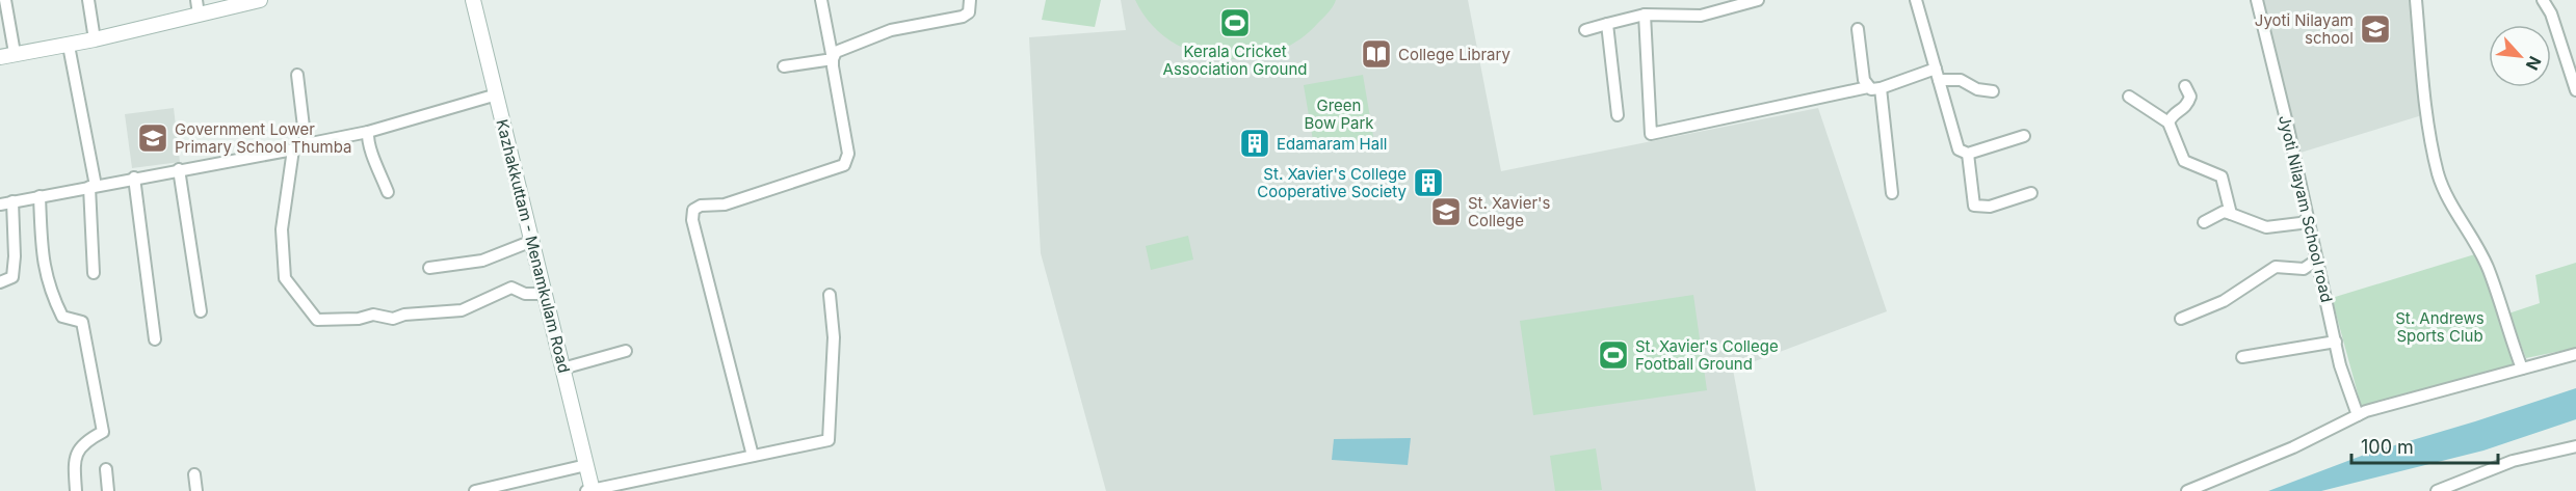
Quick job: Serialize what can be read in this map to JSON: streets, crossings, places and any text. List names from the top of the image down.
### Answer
{
  "streets": {
    "main road": ["Kazhakkuttam - Menamkulam Road"],
    "street": ["Jyoti Nilayam School road"]
  },
  "parks": ["Green Bow Park", "St. Andrews Sports Club"],
  "places": {
    "sports": ["Kerala Cricket Association Ground", "St. Xavier's College Football Ground"],
    "school or university": ["Jyoti Nilayam school", "Government Lower Primary School Thumba", "St. Xavier's College"],
    "library": ["College Library"],
    "building": ["Edamaram Hall", "St. Xavier's College Cooperative Society"]
  },
  "scale_bar": "100 m",
  "north": "bottom right"
}
